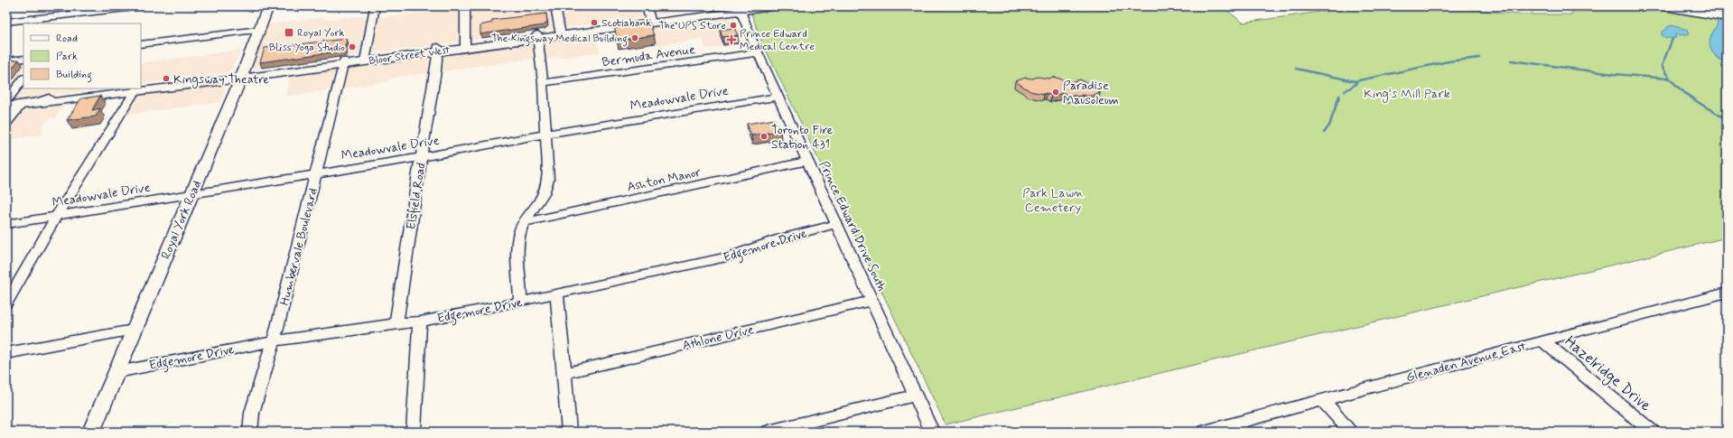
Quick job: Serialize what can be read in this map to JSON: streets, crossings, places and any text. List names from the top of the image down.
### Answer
{
  "streets": {
    "main road": ["Bloor Street West", "Royal York Road"],
    "street": [
      "Bermuda Avenue",
      "Meadowvale Drive",
      "Ashton Manor",
      "Elsfield Road",
      "Prince Edward Drive South",
      "Edgemore Drive",
      "Humbervale Boulevard",
      "Athlone Drive",
      "Glenaden Avenue East",
      "Hazelridge Drive"
    ]
  },
  "crossings": [
    ["Bloor Street West", "Elsfield Road"],
    ["Bloor Street West", "Royal York Road"],
    ["Bloor Street West", "Prince Edward Drive South"],
    ["Bloor Street West", "Humbervale Boulevard"],
    ["Bermuda Avenue", "Prince Edward Drive South"],
    ["Meadowvale Drive", "Elsfield Road"],
    ["Meadowvale Drive", "Royal York Road"],
    ["Meadowvale Drive", "Prince Edward Drive South"],
    ["Meadowvale Drive", "Humbervale Boulevard"],
    ["Ashton Manor", "Prince Edward Drive South"],
    ["Elsfield Road", "Edgemore Drive"],
    ["Royal York Road", "Edgemore Drive"],
    ["Prince Edward Drive South", "Edgemore Drive"],
    ["Prince Edward Drive South", "Athlone Drive"],
    ["Edgemore Drive", "Humbervale Boulevard"],
    ["Glenaden Avenue East", "Hazelridge Drive"]
  ],
  "parks": ["King's Mill Park", "Park Lawn Cemetery"],
  "places": {
    "other": [
      "Scotiabank",
      "The UPS Store",
      "The Kingsway Medical Building",
      "Bliss Yoga Studio",
      "Kingsway Theatre",
      "Paradise Mausoleum",
      "Toronto Fire Station 431"
    ],
    "transit": ["Royal York"],
    "health": ["Prince Edward Medical Centre"]
  },
  "legend": ["Road", "Park", "Building"]
}
